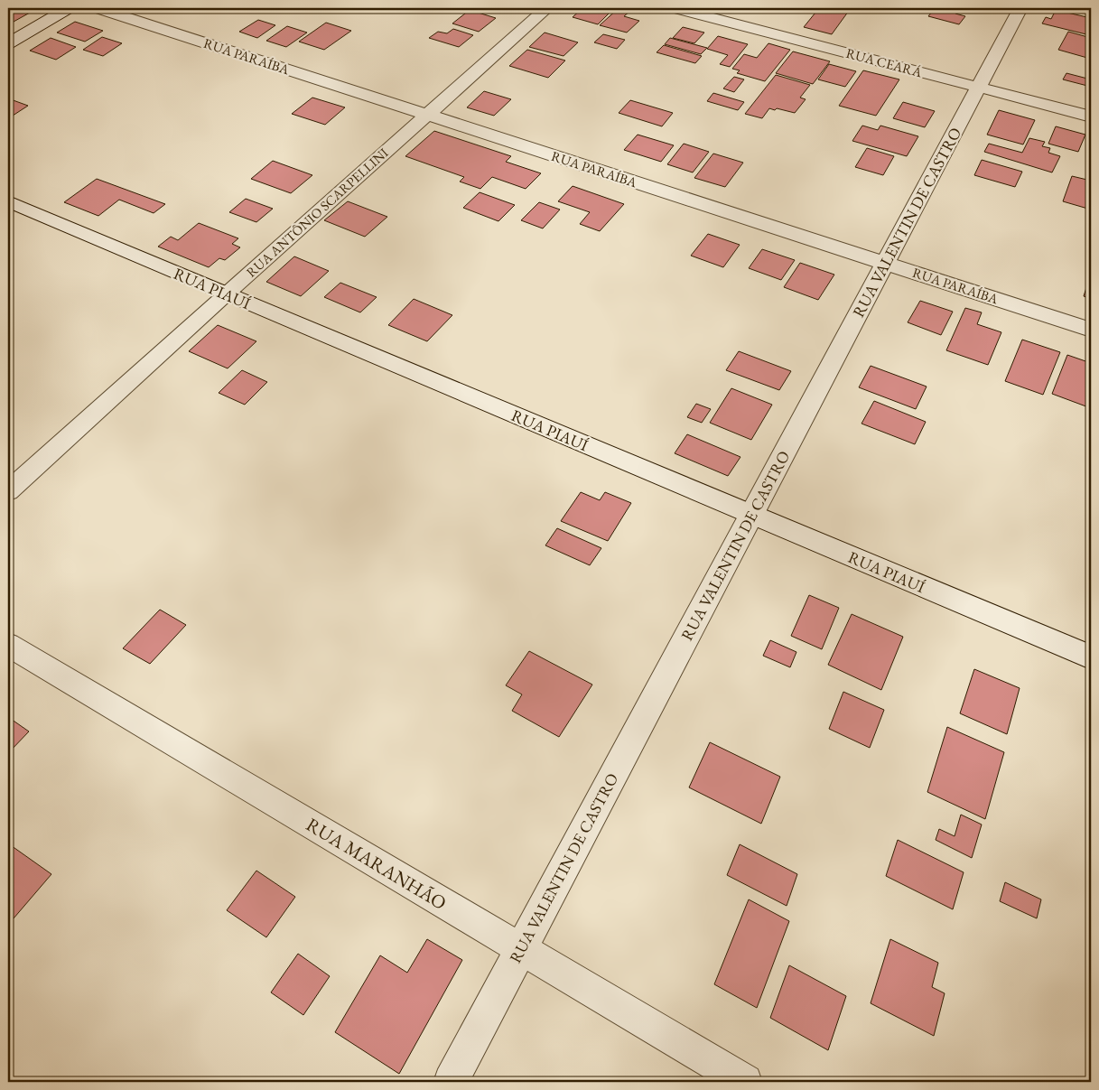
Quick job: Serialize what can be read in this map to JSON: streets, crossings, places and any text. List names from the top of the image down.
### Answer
{
  "streets": {
    "street": [
      "RUA PARAÍBA",
      "RUA CEARÁ",
      "RUA ANTÔNIO SCARPELLINI",
      "RUA VALENTIN DE CASTRO",
      "RUA PIAUÍ",
      "RUA MARANHÃO"
    ]
  },
  "crossings": [
    ["RUA PARAÍBA", "RUA ANTÔNIO SCARPELLINI"],
    ["RUA PARAÍBA", "RUA VALENTIN DE CASTRO"],
    ["RUA CEARÁ", "RUA VALENTIN DE CASTRO"],
    ["RUA ANTÔNIO SCARPELLINI", "RUA PIAUÍ"],
    ["RUA VALENTIN DE CASTRO", "RUA PIAUÍ"],
    ["RUA VALENTIN DE CASTRO", "RUA MARANHÃO"]
  ]
}
